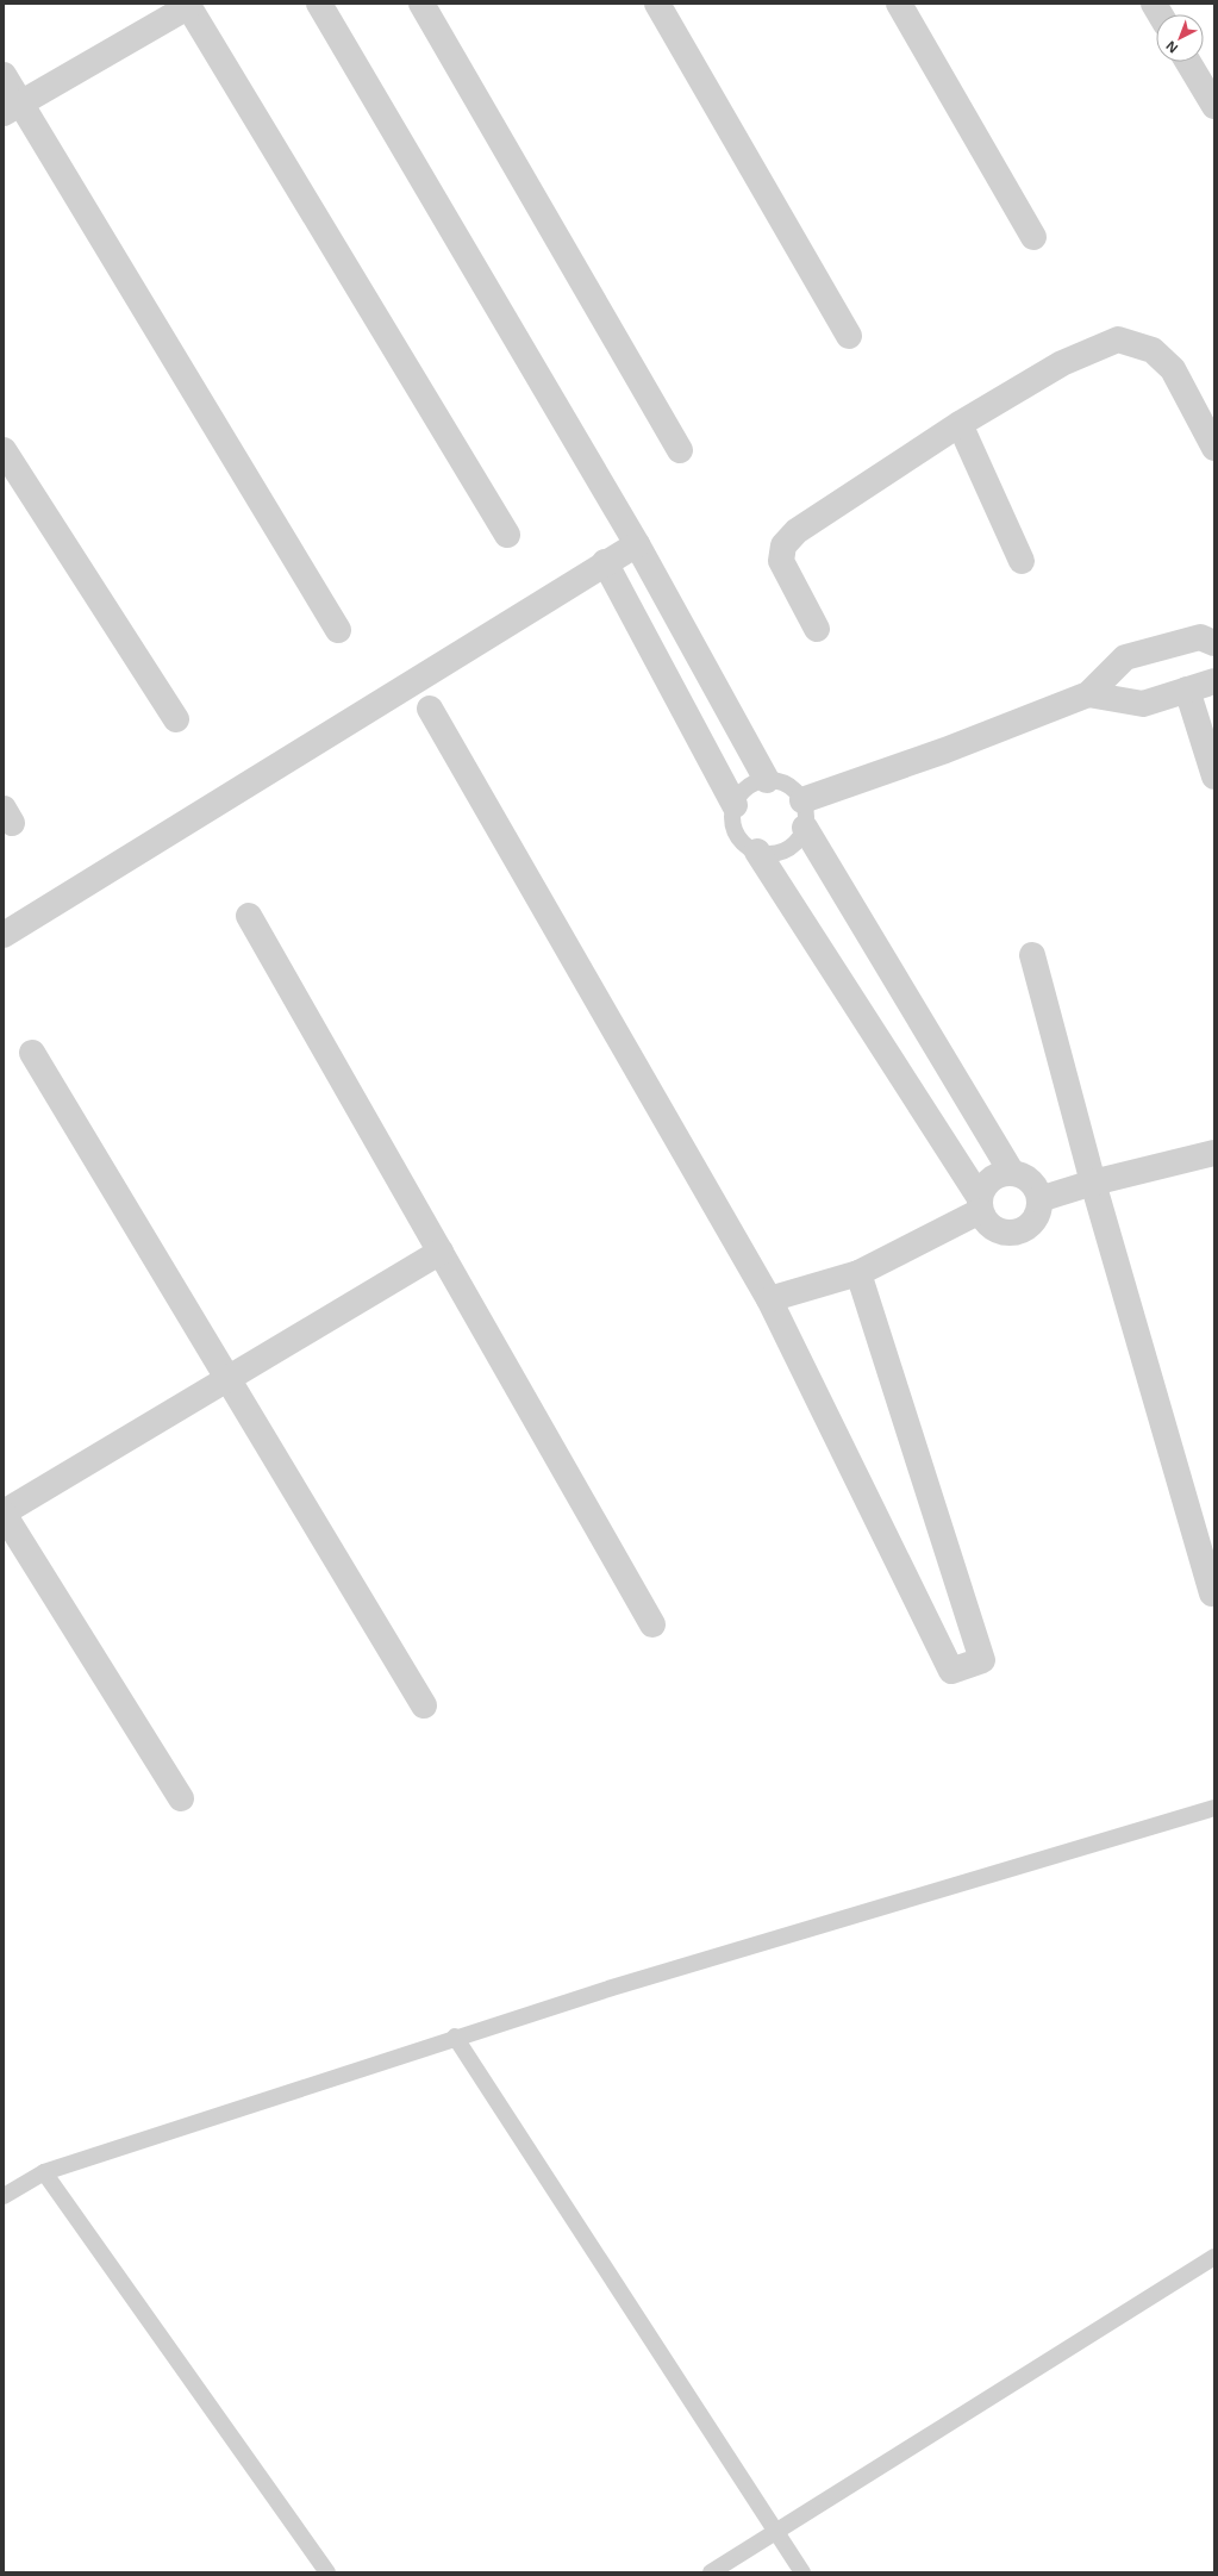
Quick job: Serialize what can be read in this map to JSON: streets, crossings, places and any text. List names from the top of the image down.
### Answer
{
  "north": "bottom left"
}
